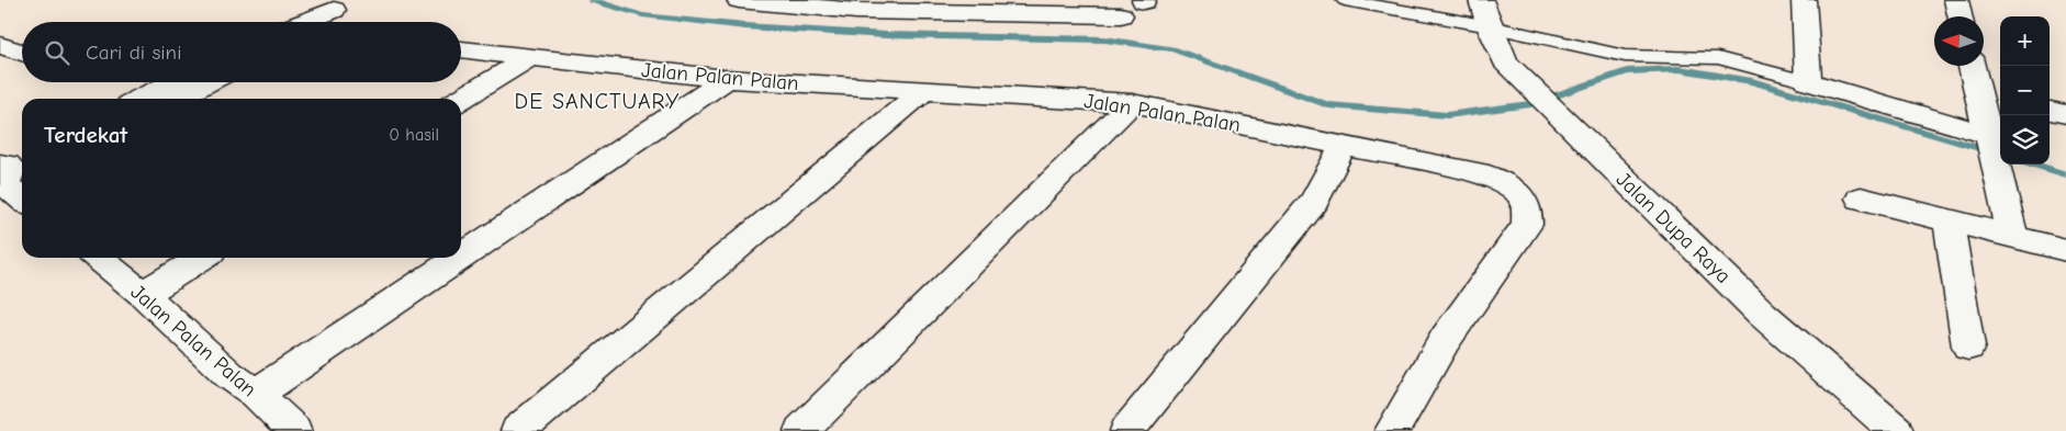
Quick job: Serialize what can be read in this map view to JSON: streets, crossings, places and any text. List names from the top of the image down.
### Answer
{
  "streets": {
    "street": ["Jalan Palan Palan", "Jalan Dupa Raya"]
  },
  "districts": ["DE SANCTUARY"],
  "north": "left",
  "page": {
    "map_buttons": ["+", "−"],
    "search": "Cari di sini",
    "heading": ["Terdekat", "0 hasil"]
  }
}
